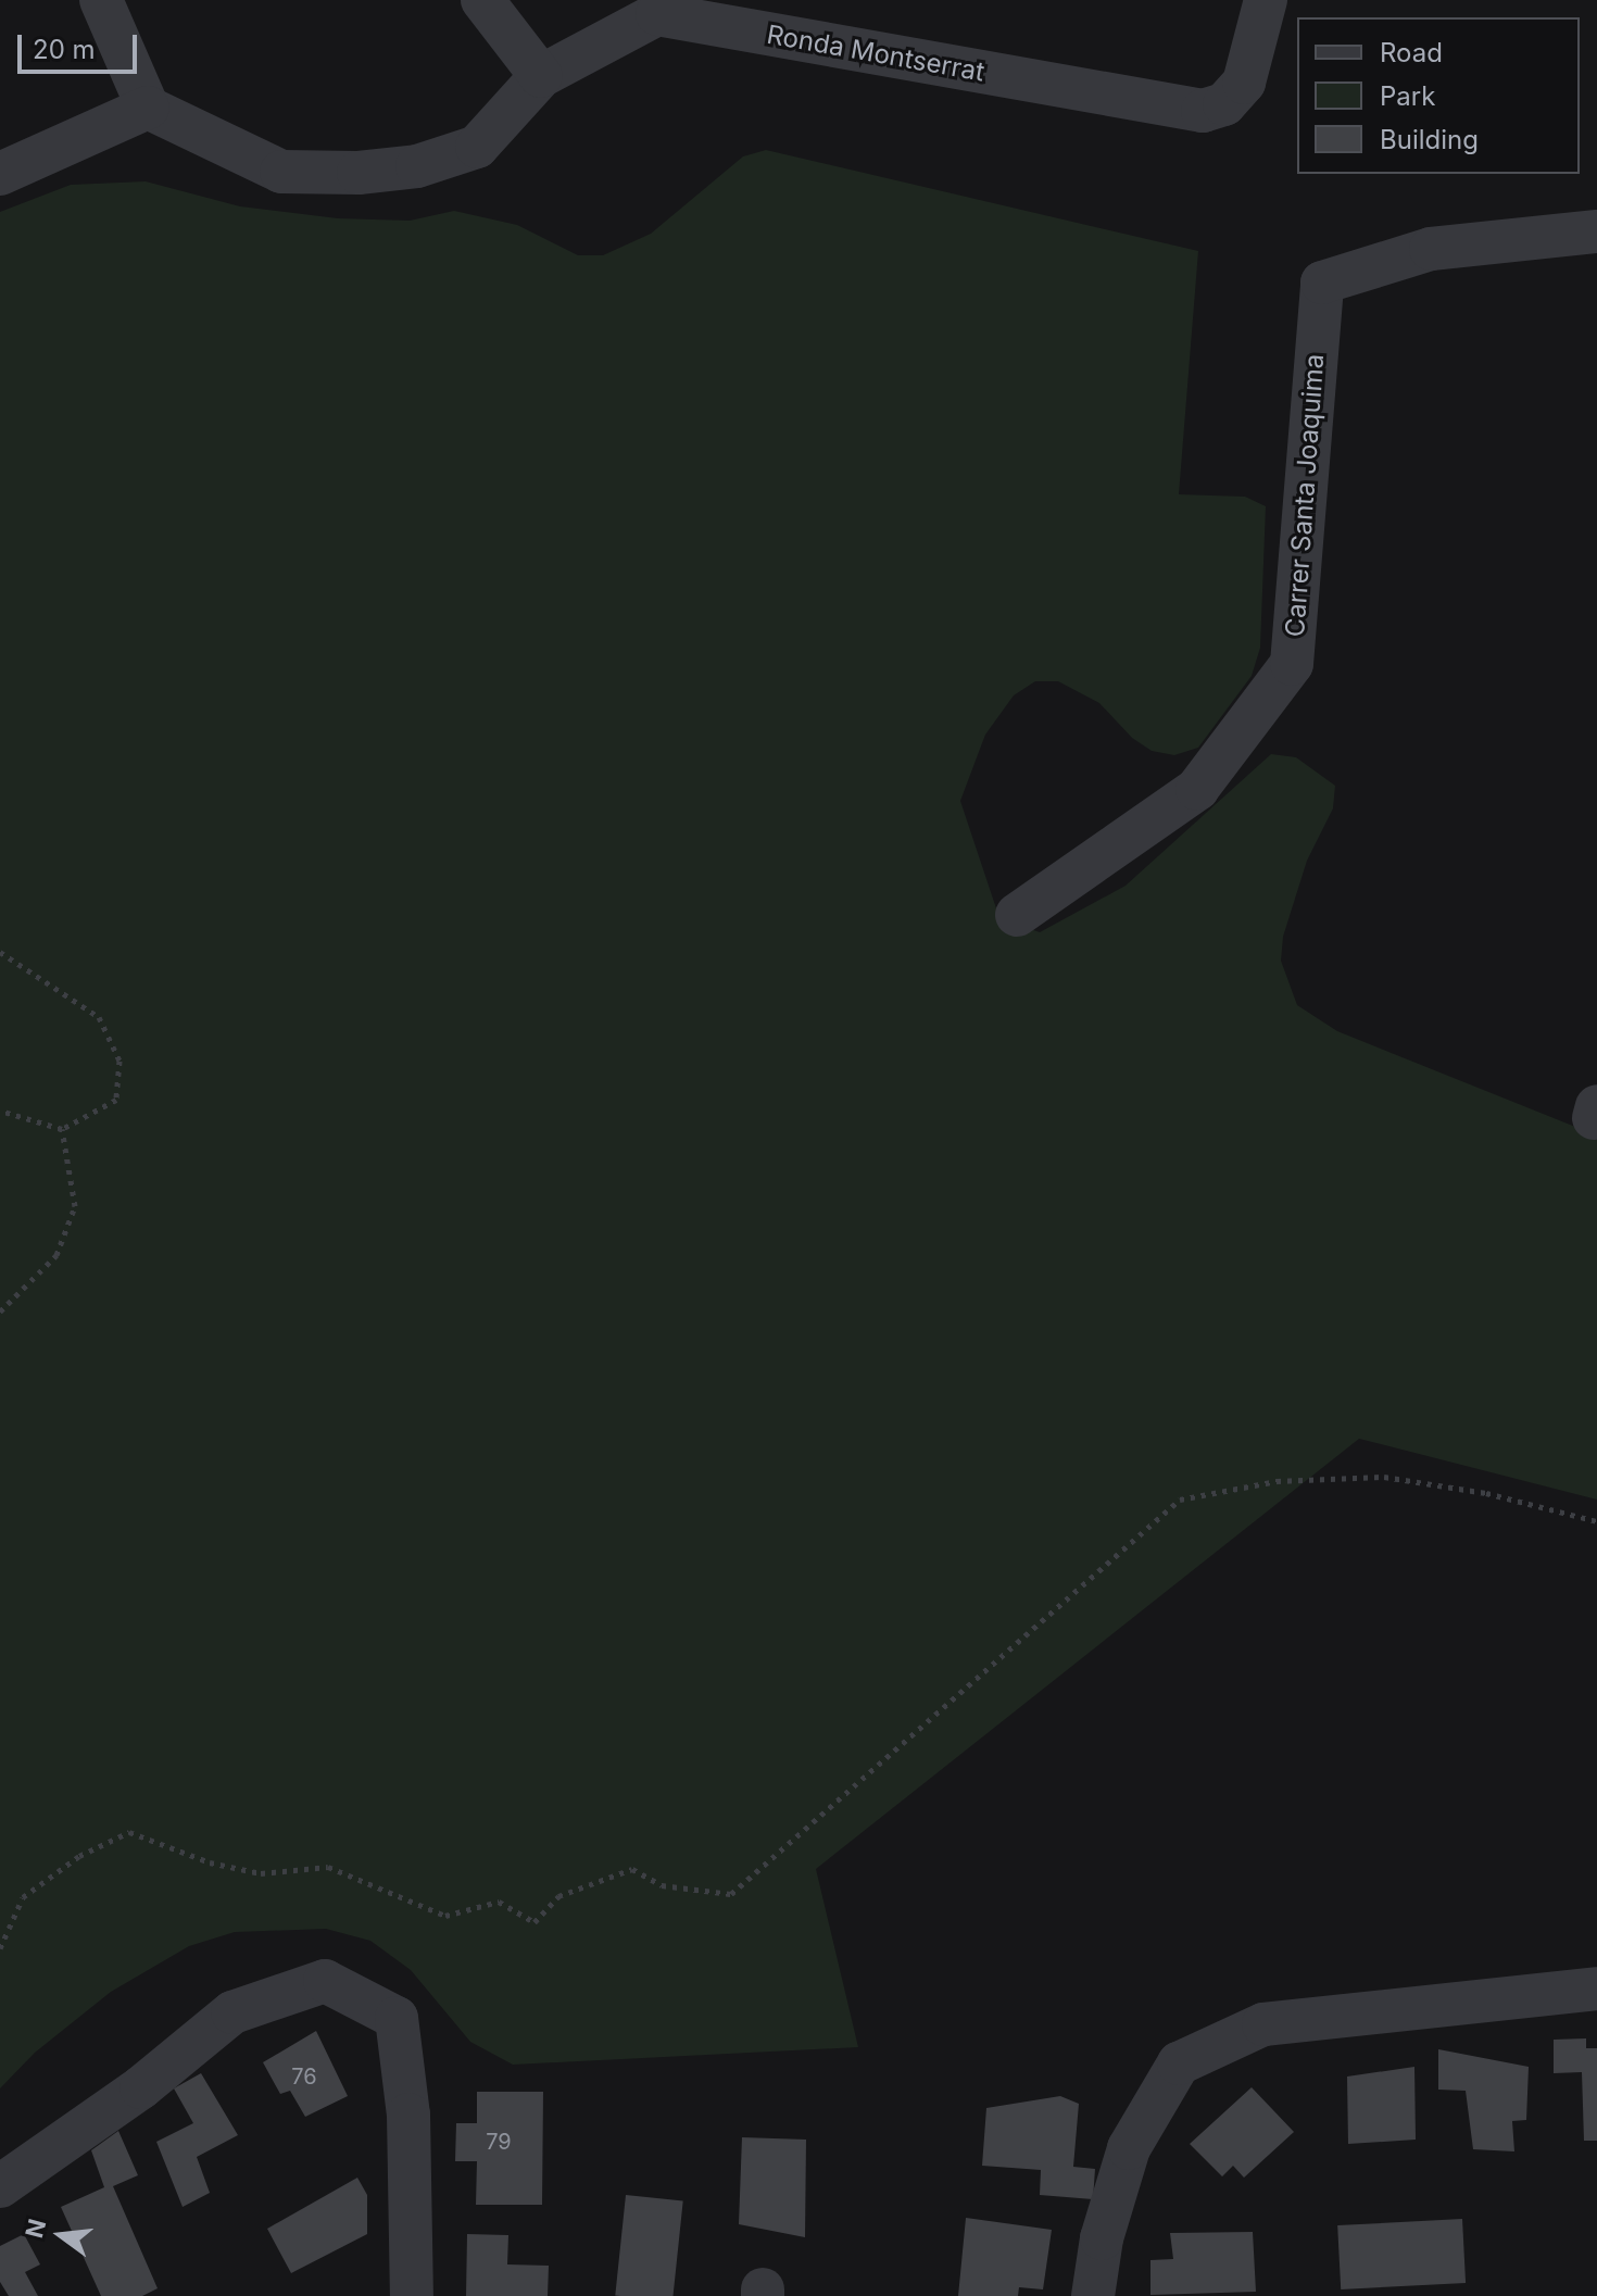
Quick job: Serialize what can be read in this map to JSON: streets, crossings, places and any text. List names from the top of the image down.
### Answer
{
  "streets": {
    "street": ["Ronda Montserrat", "Carrer Santa Joaquima"]
  },
  "house_numbers": ["76", "79"],
  "legend": ["Road", "Park", "Building"],
  "scale_bar": "20 m",
  "north": "left"
}
